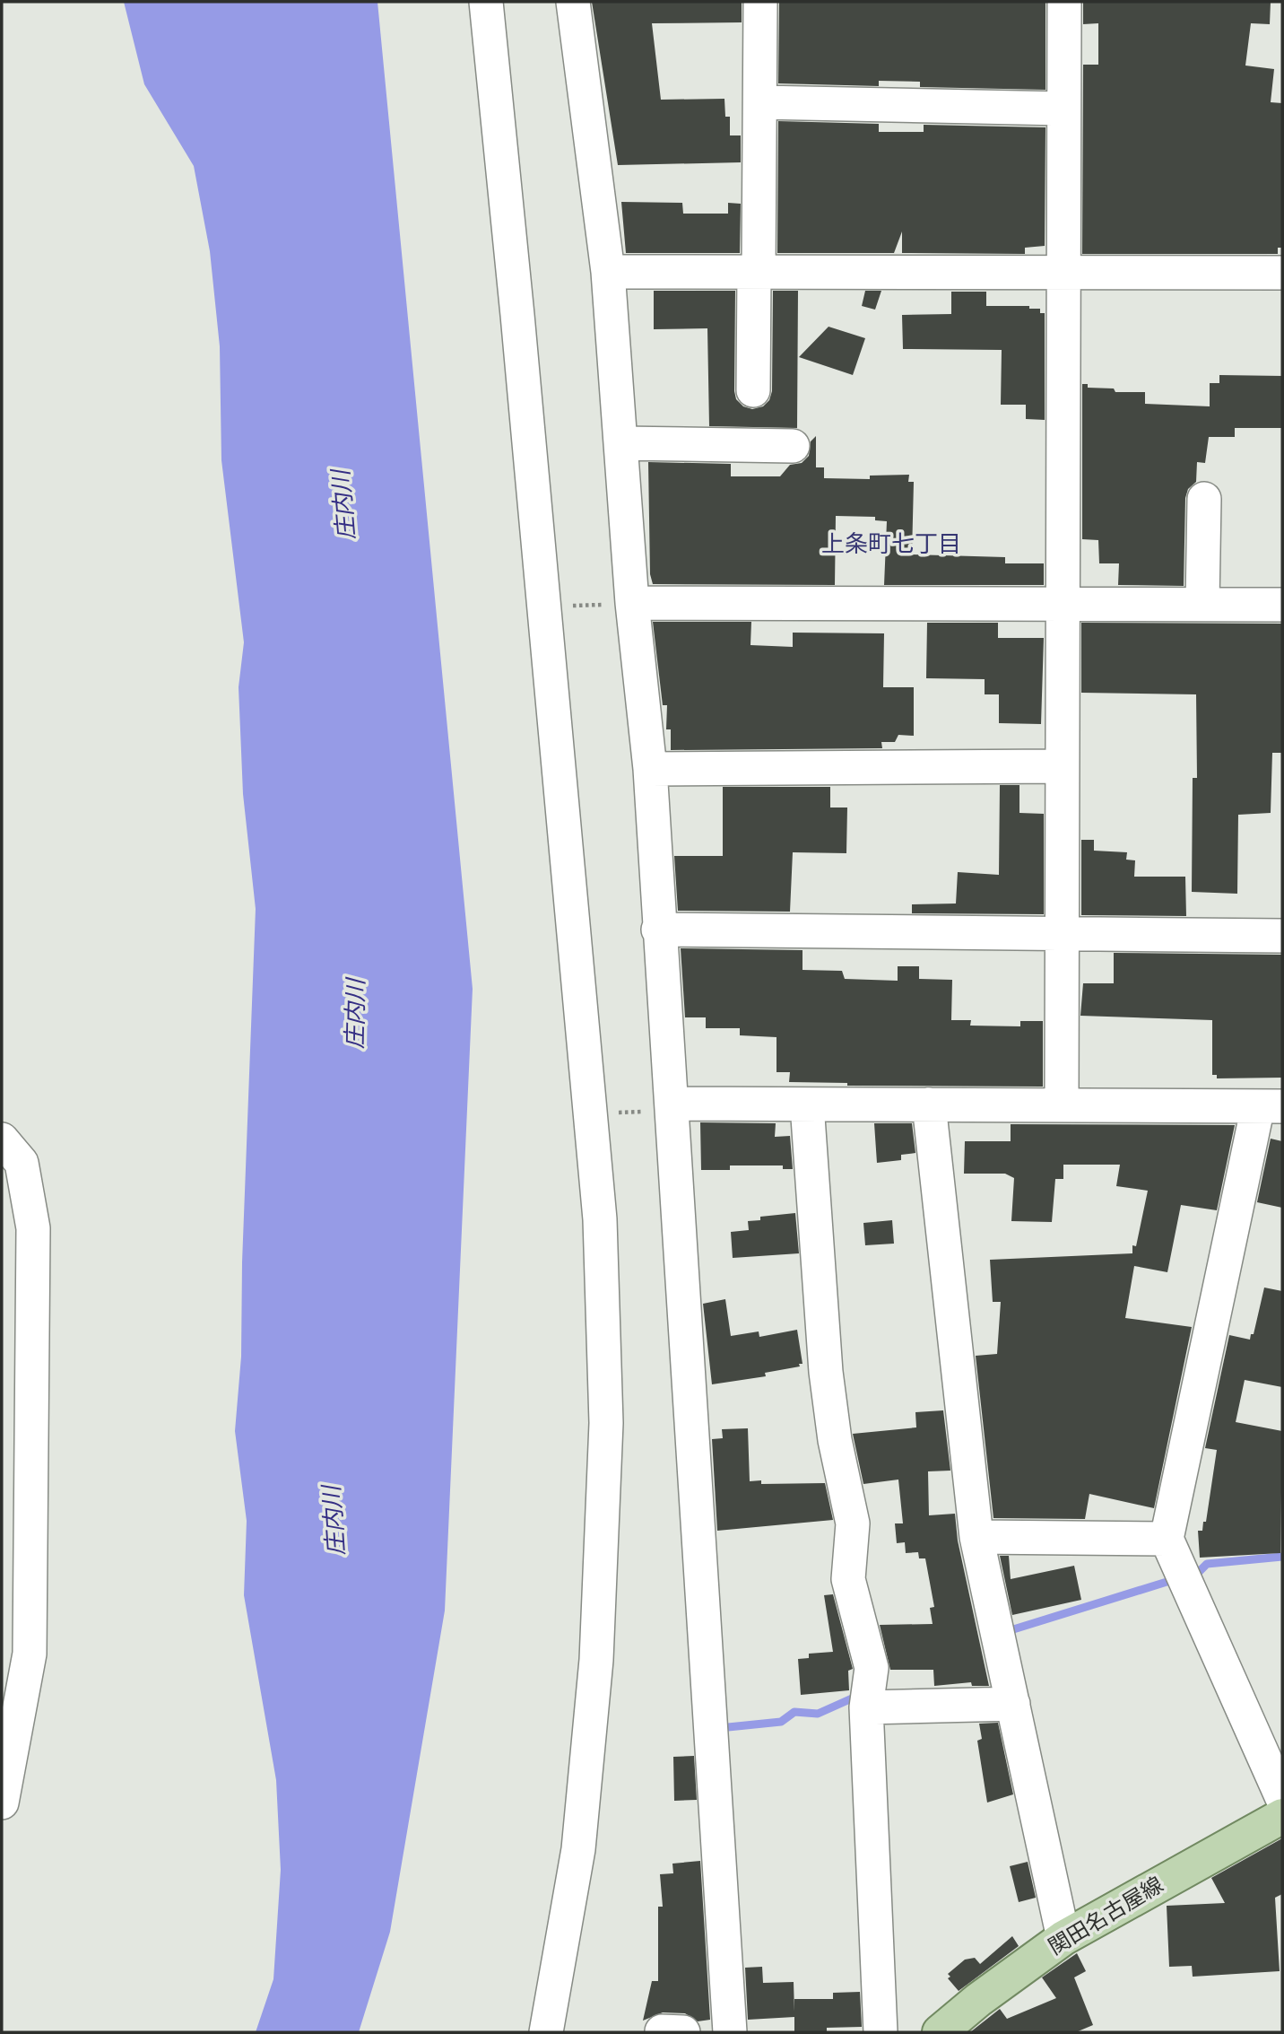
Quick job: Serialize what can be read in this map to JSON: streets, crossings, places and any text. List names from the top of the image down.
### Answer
{
  "streets": {
    "main road": ["関田名古屋線"]
  },
  "districts": ["上条町七丁目"],
  "water": ["庄内川"]
}
